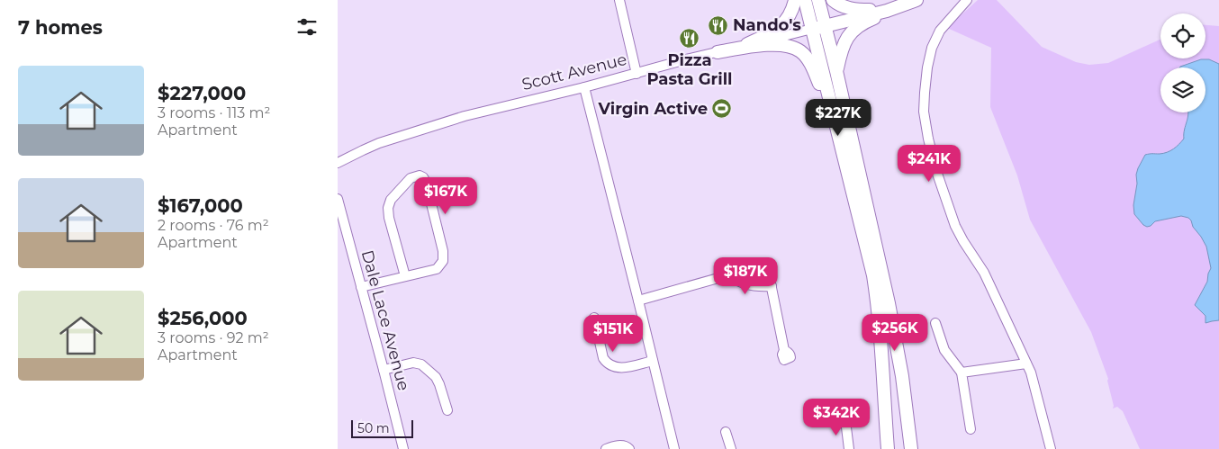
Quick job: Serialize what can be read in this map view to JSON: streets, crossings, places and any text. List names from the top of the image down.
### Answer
{
  "streets": {
    "main road": ["Scott Avenue"],
    "street": ["Dale Lace Avenue"]
  },
  "places": {
    "restaurant": ["Nando's", "Pizza Pasta Grill"],
    "sports": ["Virgin Active"]
  },
  "scale_bar": "50 m",
  "page": {
    "heading": "7 homes",
    "list": [
      {
        "name": "$227,000",
        "note": "3 rooms · 113 m² · Apartment"
      },
      {
        "name": "$167,000",
        "note": "2 rooms · 76 m² · Apartment"
      },
      {
        "name": "$256,000",
        "note": "3 rooms · 92 m² · Apartment"
      }
    ],
    "price": [
      "$227K",
      "$241K",
      "$167K",
      "$187K",
      "$256K",
      "$151K",
      "$342K"
    ],
    "scale": "50 m"
  }
}
